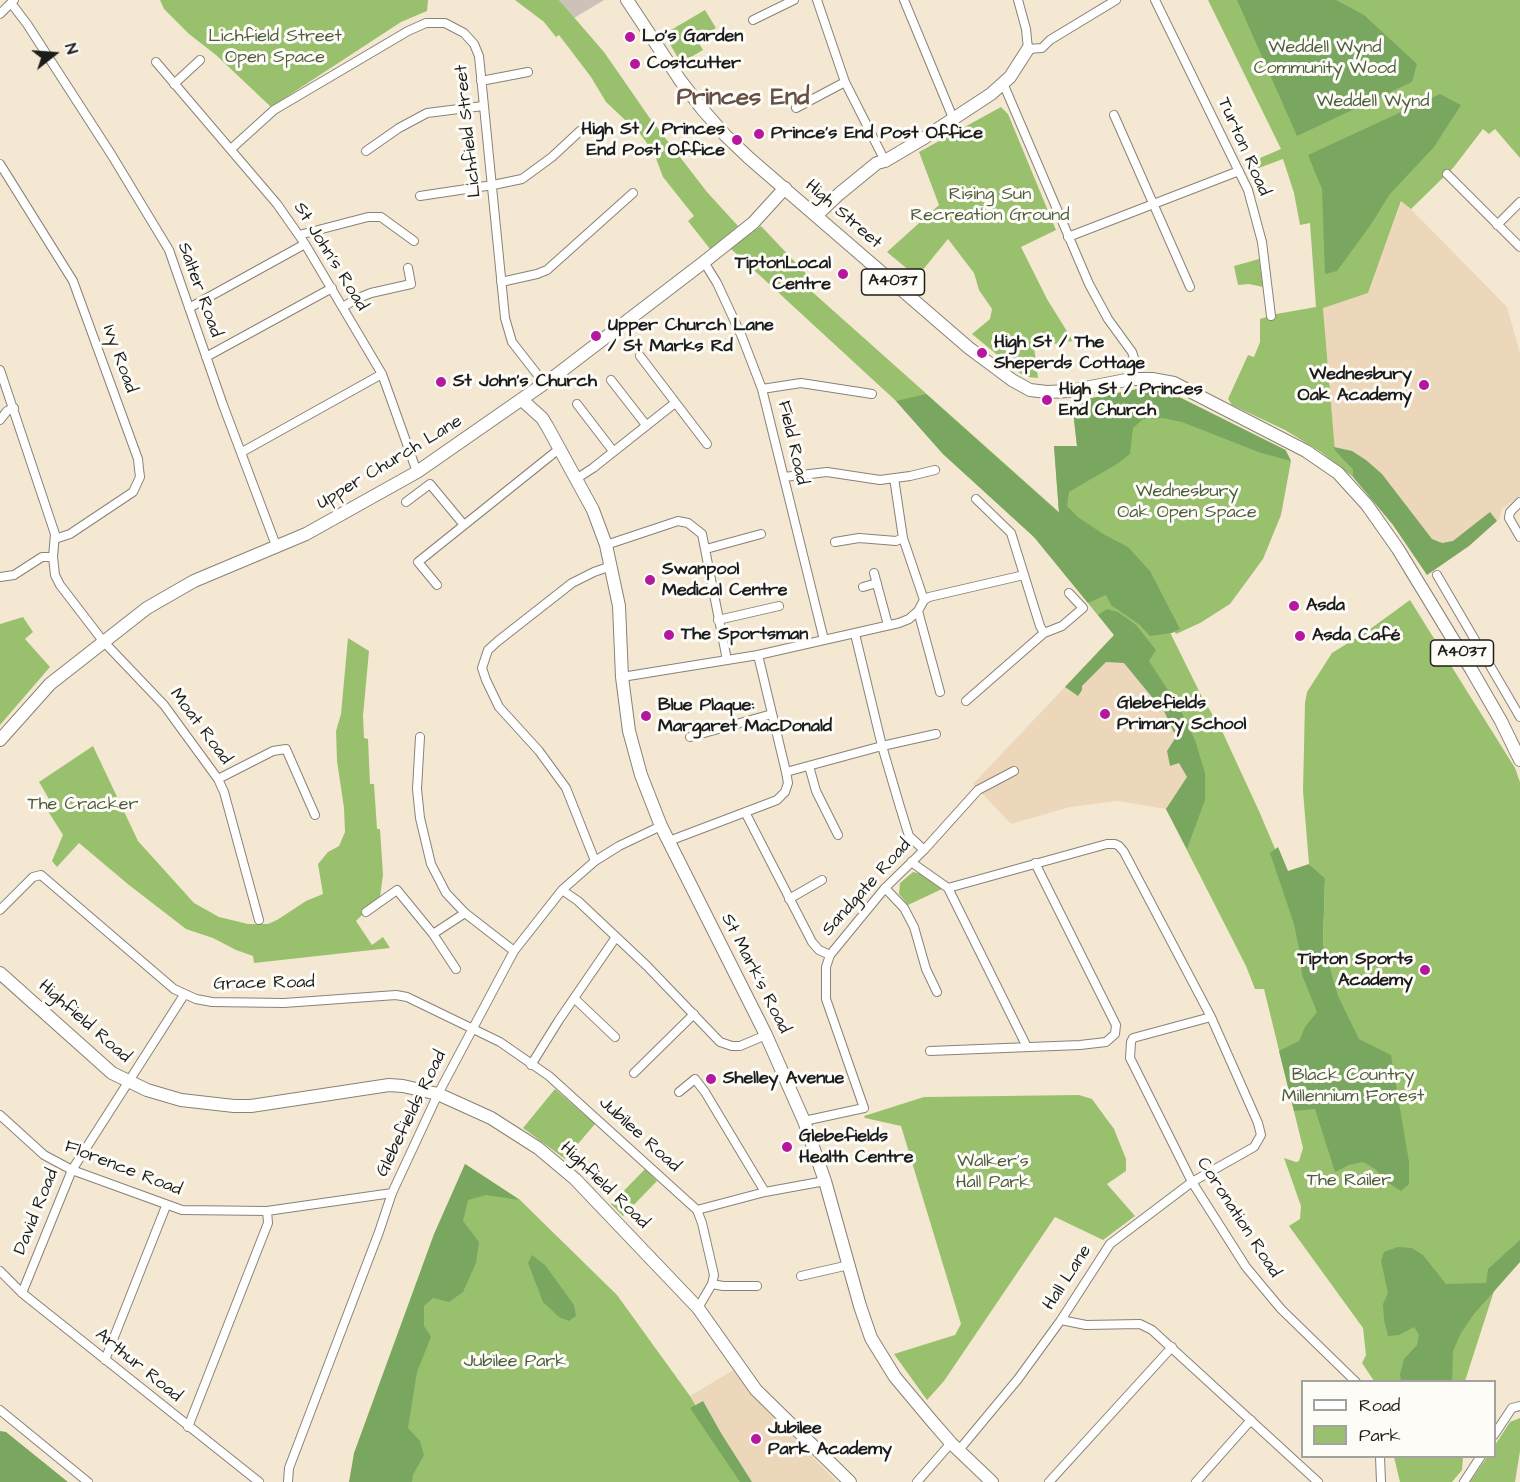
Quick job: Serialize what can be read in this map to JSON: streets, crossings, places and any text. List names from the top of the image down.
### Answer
{
  "streets": {
    "street": [
      "Lichfield Street",
      "Turton Road",
      "High Street",
      "St John's Road",
      "A4037",
      "Salter Road",
      "Ivy Road",
      "Field Road",
      "Upper Church Lane",
      "Moat Road",
      "Sandgate Road",
      "St Mark's Road",
      "Grace Road",
      "Highfield Road",
      "Glebefields Road",
      "Jubilee Road",
      "Florence Road",
      "David Road",
      "Coronation Road",
      "Hall Lane",
      "Arthur Road"
    ]
  },
  "crossings": [
    ["Lichfield Street", "St John's Road"],
    ["Lichfield Street", "Upper Church Lane"],
    ["High Street", "Upper Church Lane"],
    ["St John's Road", "Upper Church Lane"],
    ["Salter Road", "Upper Church Lane"],
    ["Field Road", "Upper Church Lane"],
    ["Upper Church Lane", "Moat Road"],
    ["Upper Church Lane", "St Mark's Road"],
    ["Sandgate Road", "St Mark's Road"],
    ["St Mark's Road", "Glebefields Road"],
    ["St Mark's Road", "Hall Lane"],
    ["Grace Road", "Glebefields Road"],
    ["Grace Road", "Jubilee Road"],
    ["Grace Road", "David Road"],
    ["Highfield Road", "Glebefields Road"],
    ["Highfield Road", "David Road"],
    ["Glebefields Road", "Jubilee Road"],
    ["Glebefields Road", "Florence Road"],
    ["Florence Road", "David Road"],
    ["David Road", "Arthur Road"],
    ["Coronation Road", "Hall Lane"]
  ],
  "districts": ["Princes End"],
  "parks": [
    "Lichfield Street Open Space",
    "Weddell Wynd Community Wood",
    "Weddell Wynd",
    "Rising Sun Recreation Ground",
    "Wednesbury Oak Open Space",
    "The Cracker",
    "Black Country Millennium Forest",
    "Walker's Hall Park",
    "The Railer",
    "Jubilee Park"
  ],
  "places": [
    "Lo's Garden",
    "Costcutter",
    "Prince's End Post Office",
    "High St / Princes End Post Office",
    "TiptonLocal Centre",
    "Upper Church Lane / St Marks Rd",
    "High St / The Sheperds Cottage",
    "St John's Church",
    "Wednesbury Oak Academy",
    "High St / Princes End Church",
    "Swanpool Medical Centre",
    "Asda",
    "The Sportsman",
    "Asda Café",
    "Glebefields Primary School",
    "Blue Plaque: Margaret MacDonald",
    "Tipton Sports Academy",
    "Shelley Avenue",
    "Glebefields Health Centre",
    "Jubilee Park Academy"
  ],
  "legend": ["Road", "Park"],
  "north": "right"
}
